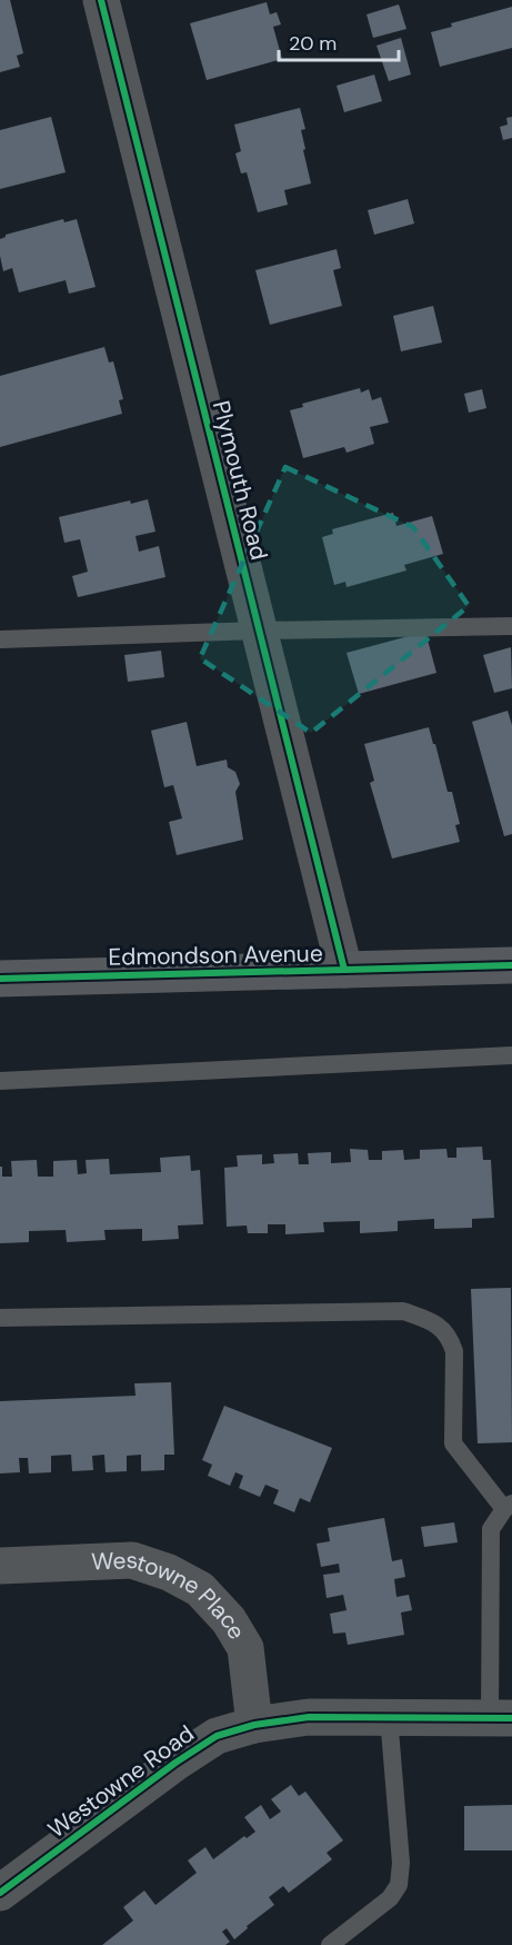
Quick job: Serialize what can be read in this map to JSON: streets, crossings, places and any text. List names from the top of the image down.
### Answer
{
  "streets": {
    "main road": ["Edmondson Avenue"],
    "street": ["Plymouth Road", "Westowne Place", "Westowne Road"]
  },
  "crossings": [
    ["Plymouth Road", "Edmondson Avenue"],
    ["Westowne Place", "Westowne Road"]
  ],
  "scale_bar": "20 m"
}
